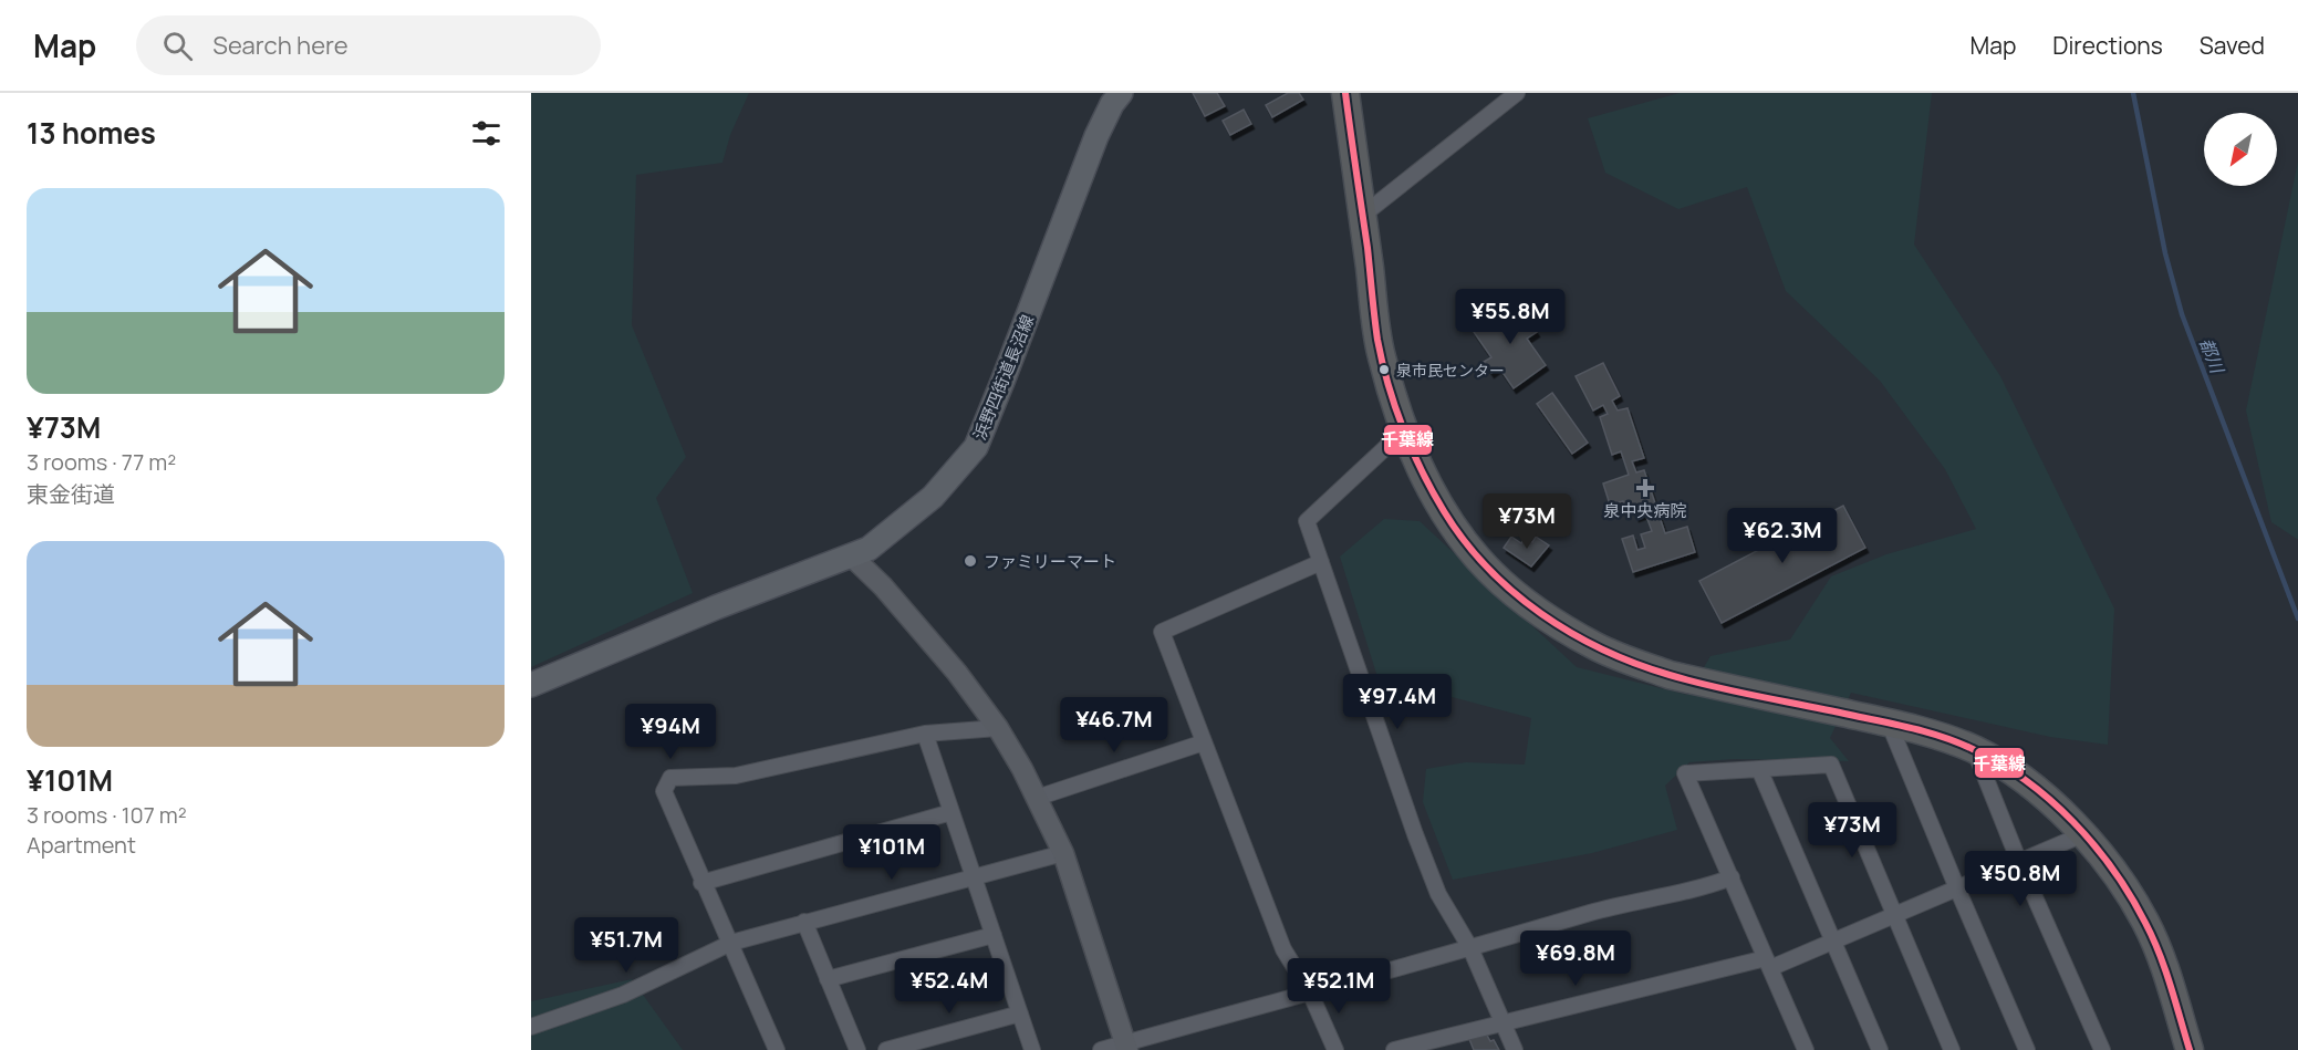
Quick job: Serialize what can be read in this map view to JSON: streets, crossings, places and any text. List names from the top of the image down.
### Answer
{
  "streets": {
    "main road": ["浜野四街道長沼線"]
  },
  "water": ["都川"],
  "places": {
    "other": ["泉市民センター", "ファミリーマート"],
    "health": ["泉中央病院"]
  },
  "lines": ["transit line 千葉線"],
  "north": "bottom left",
  "page": {
    "header": "Map",
    "search": "Search here",
    "nav": ["Map", "Directions", "Saved"],
    "heading": "13 homes",
    "list": [
      {
        "name": "¥73M",
        "note": "3 rooms · 77 m² · 東金街道"
      },
      {
        "name": "¥101M",
        "note": "3 rooms · 107 m² · Apartment"
      }
    ],
    "price": [
      "¥55.8M",
      "¥73M",
      "¥62.3M",
      "¥97.4M",
      "¥46.7M",
      "¥94M",
      "¥73M",
      "¥101M",
      "¥50.8M",
      "¥51.7M",
      "¥69.8M",
      "¥52.4M",
      "¥52.1M"
    ]
  }
}
